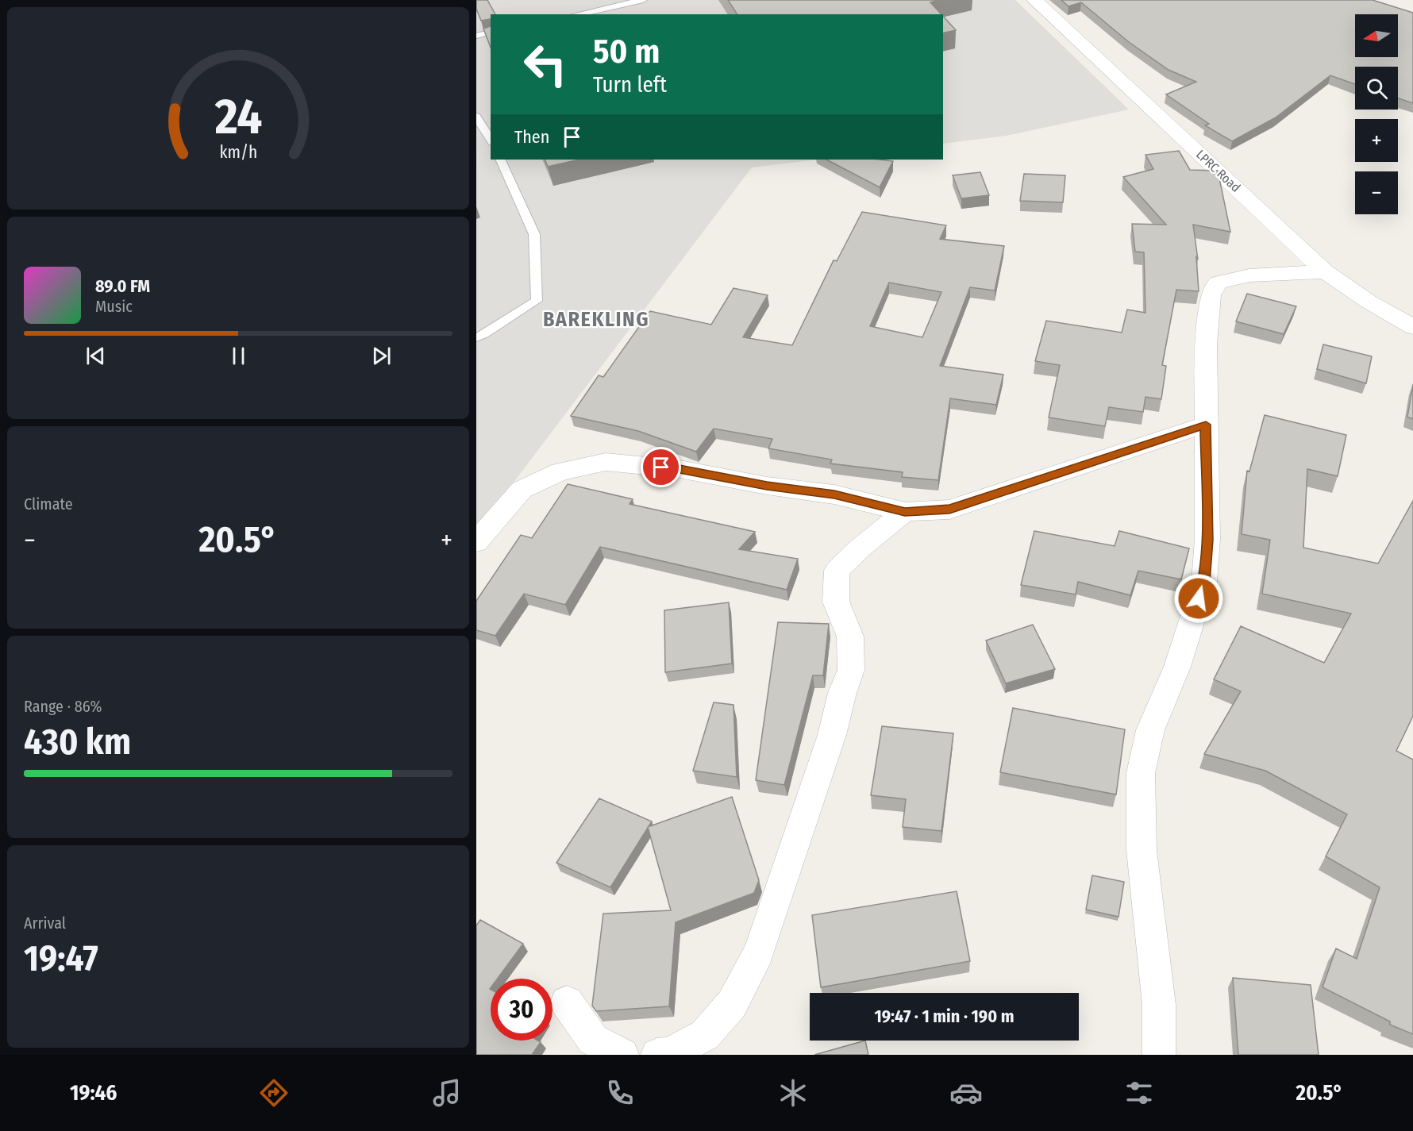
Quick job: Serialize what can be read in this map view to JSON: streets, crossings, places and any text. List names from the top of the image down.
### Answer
{
  "streets": {
    "street": ["LPRC Road"]
  },
  "districts": ["BAREKLING"],
  "north": "left",
  "page": {
    "map_buttons": ["+", "−"],
    "turn": ["50 m", "Turn left"],
    "then": "Then",
    "song": ["89.0 FM", "Music"],
    "tile": [
      "Climate",
      ["Range · 86%", "430 km"],
      ["Arrival", "19:47"]
    ],
    "heat": ["−", "20.5°", "+"],
    "limit": "30",
    "trip": "19:47 · 1 min · 190 m",
    "tabs": ["19:46", "20.5°"],
    "gauge": ["24", "km/h"]
  }
}
